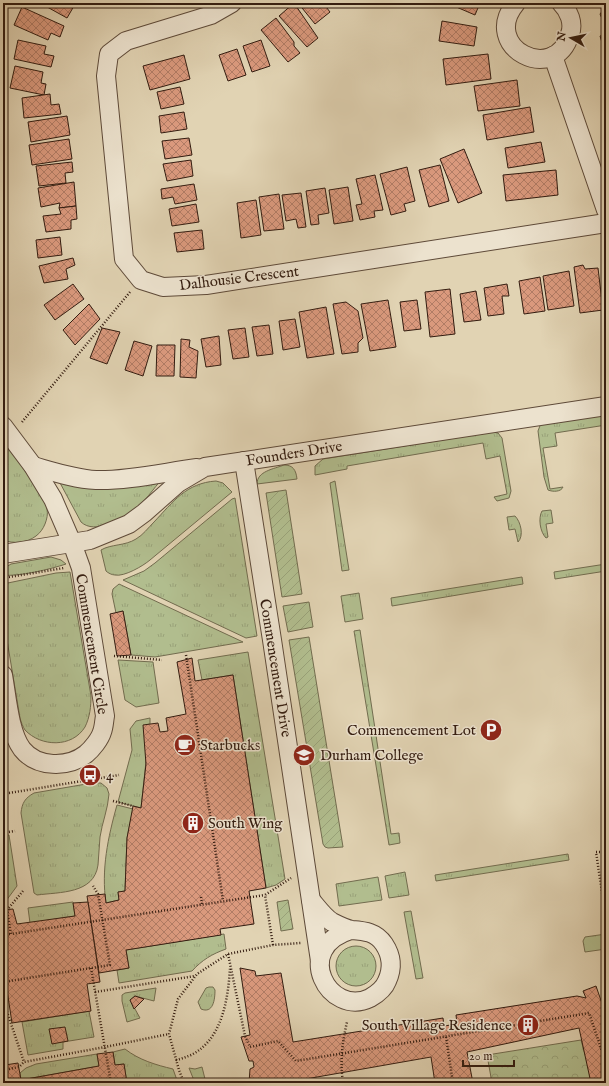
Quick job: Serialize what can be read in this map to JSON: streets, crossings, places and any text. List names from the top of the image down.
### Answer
{
  "streets": {
    "street": [
      "Dalhousie Crescent",
      "Founders Drive",
      "Commencement Circle",
      "Commencement Drive"
    ]
  },
  "crossings": [
    ["Founders Drive", "Commencement Circle"],
    ["Founders Drive", "Commencement Drive"]
  ],
  "places": {
    "parking": ["Commencement Lot"],
    "cafe": ["Starbucks"],
    "school or university": ["Durham College"],
    "bus stop": ["4"],
    "building": ["South Wing", "South Village Residence"]
  },
  "scale_bar": "20 m",
  "north": "left"
}
